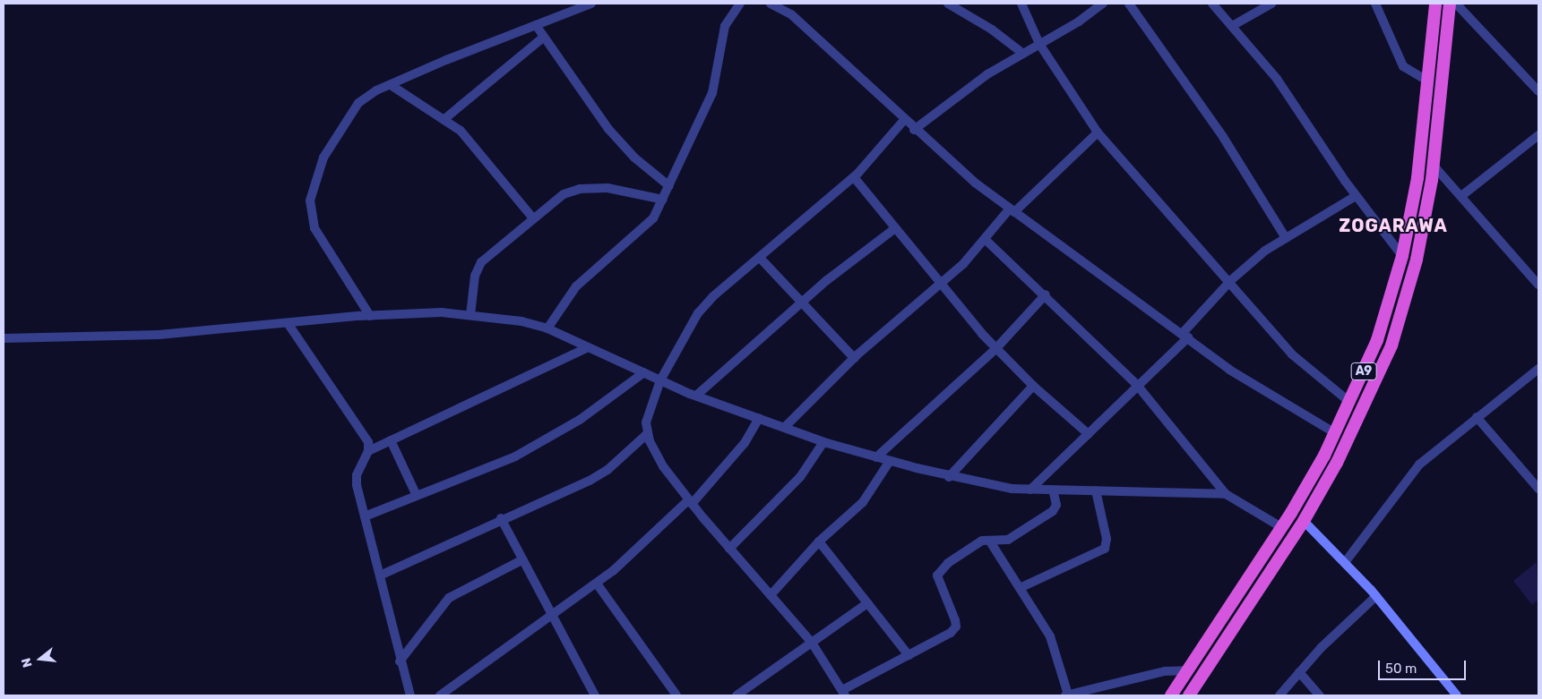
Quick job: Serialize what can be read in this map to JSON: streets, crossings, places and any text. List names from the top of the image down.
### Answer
{
  "streets": {
    "highway": ["A9"]
  },
  "districts": ["ZOGARAWA"],
  "scale_bar": "50 m",
  "north": "left"
}
